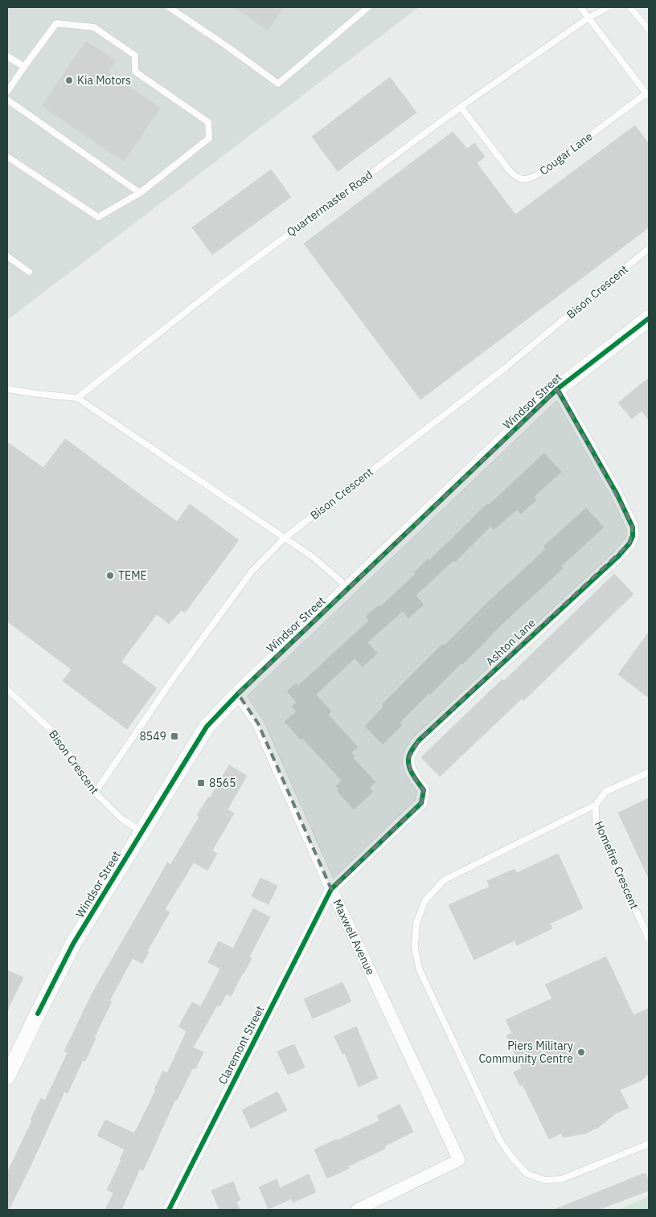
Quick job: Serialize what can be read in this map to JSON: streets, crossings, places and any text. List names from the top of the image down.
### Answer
{
  "streets": {
    "street": [
      "Windsor Street",
      "Ashton Lane",
      "Maxwell Avenue",
      "Claremont Street"
    ],
    "lane": [
      "Cougar Lane",
      "Quartermaster Road",
      "Bison Crescent",
      "Homefire Crescent"
    ]
  },
  "crossings": [
    ["Cougar Lane", "Quartermaster Road"],
    ["Bison Crescent", "Windsor Street"],
    ["Windsor Street", "Ashton Lane"],
    ["Windsor Street", "Maxwell Avenue"],
    ["Ashton Lane", "Maxwell Avenue"],
    ["Ashton Lane", "Claremont Street"],
    ["Maxwell Avenue", "Claremont Street"]
  ],
  "places": {
    "other": ["Kia Motors", "TEME", "Piers Military Community Centre"],
    "transit": ["8549", "8565"]
  }
}
